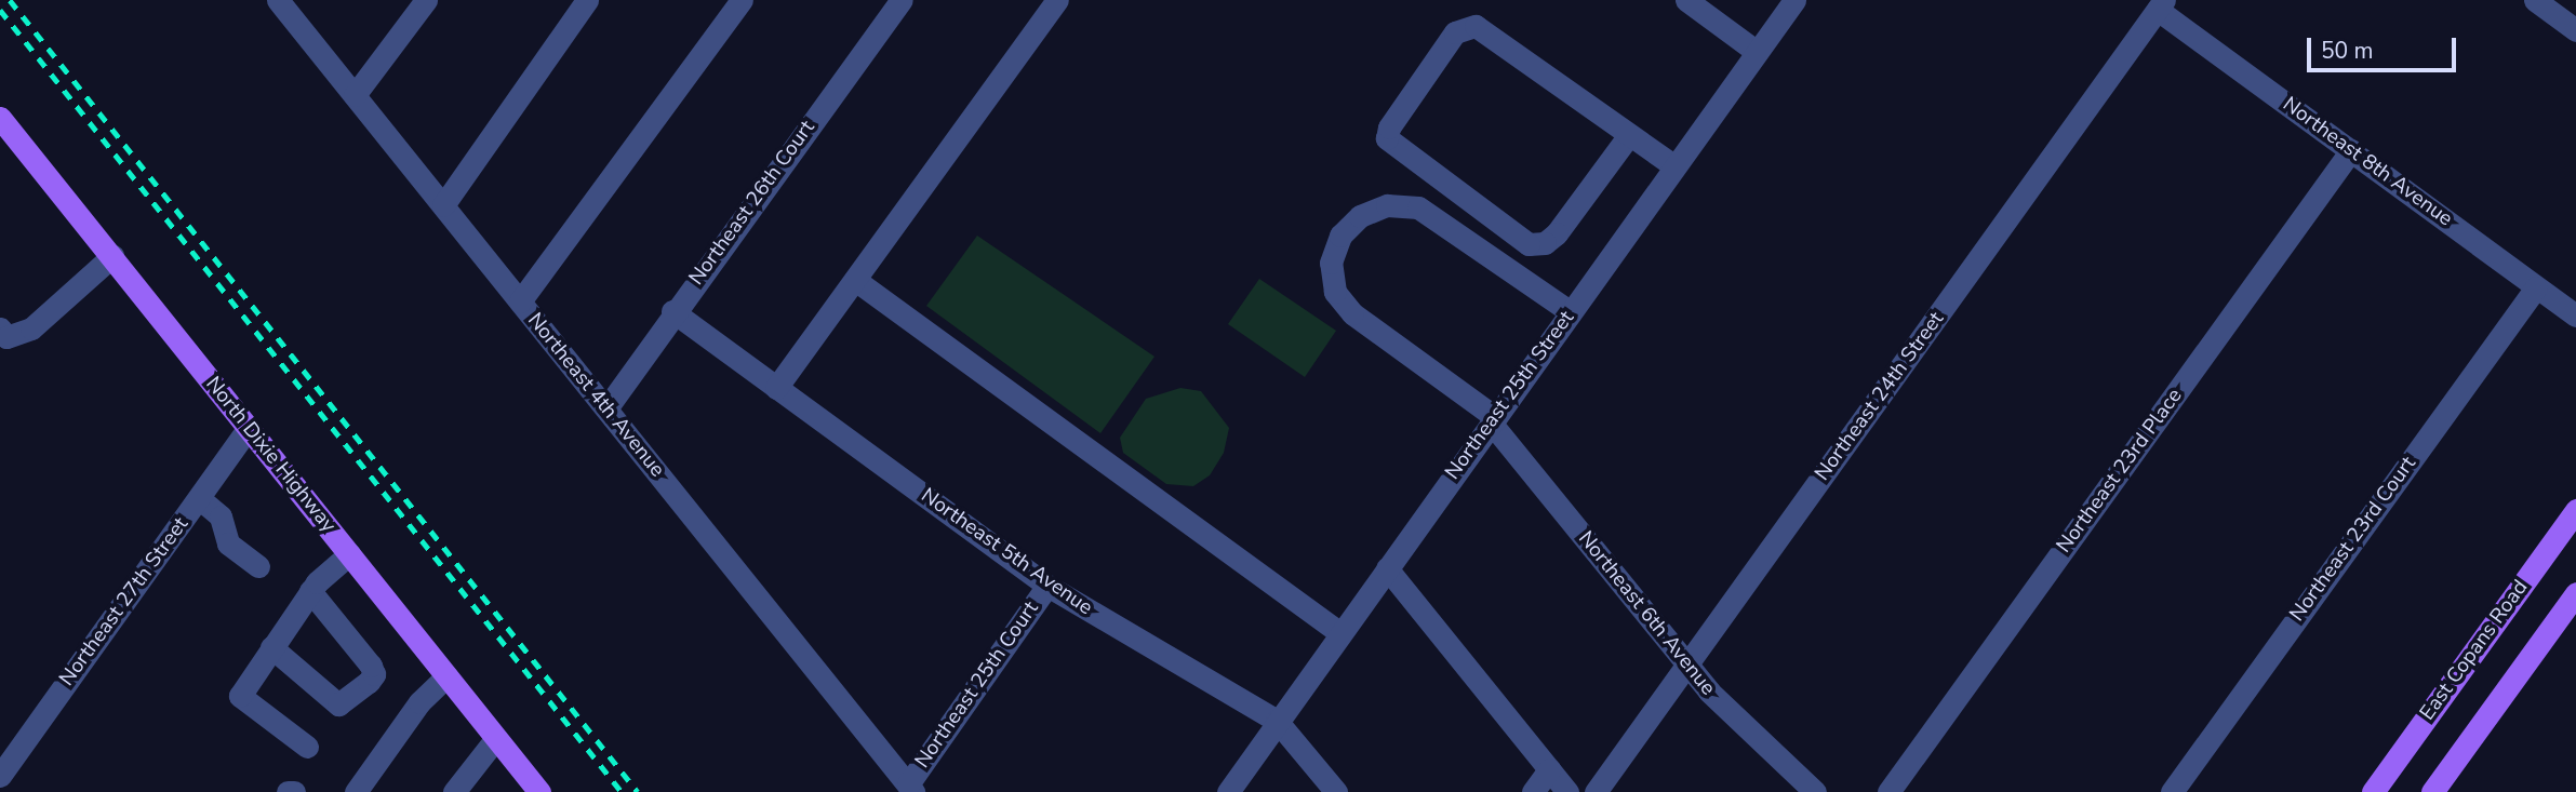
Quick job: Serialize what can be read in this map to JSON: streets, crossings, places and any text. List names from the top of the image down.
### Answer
{
  "streets": {
    "main road": ["North Dixie Highway", "East Copans Road"],
    "street": [
      "Northeast 8th Avenue",
      "Northeast 26th Court",
      "Northeast 4th Avenue",
      "Northeast 25th Street",
      "Northeast 24th Street",
      "Northeast 23rd Place",
      "Northeast 23rd Court",
      "Northeast 5th Avenue",
      "Northeast 27th Street",
      "Northeast 6th Avenue",
      "Northeast 25th Court"
    ]
  },
  "crossings": [
    ["Northeast 8th Avenue", "Northeast 24th Street"],
    ["Northeast 8th Avenue", "Northeast 23rd Place"],
    ["Northeast 8th Avenue", "Northeast 23rd Court"],
    ["Northeast 26th Court", "Northeast 4th Avenue"],
    ["Northeast 26th Court", "Northeast 5th Avenue"],
    ["Northeast 4th Avenue", "Northeast 25th Court"],
    ["Northeast 25th Street", "Northeast 5th Avenue"],
    ["Northeast 25th Street", "Northeast 6th Avenue"],
    ["Northeast 24th Street", "Northeast 6th Avenue"],
    ["North Dixie Highway", "Northeast 27th Street"],
    ["Northeast 5th Avenue", "Northeast 25th Court"]
  ],
  "scale_bar": "50 m"
}
